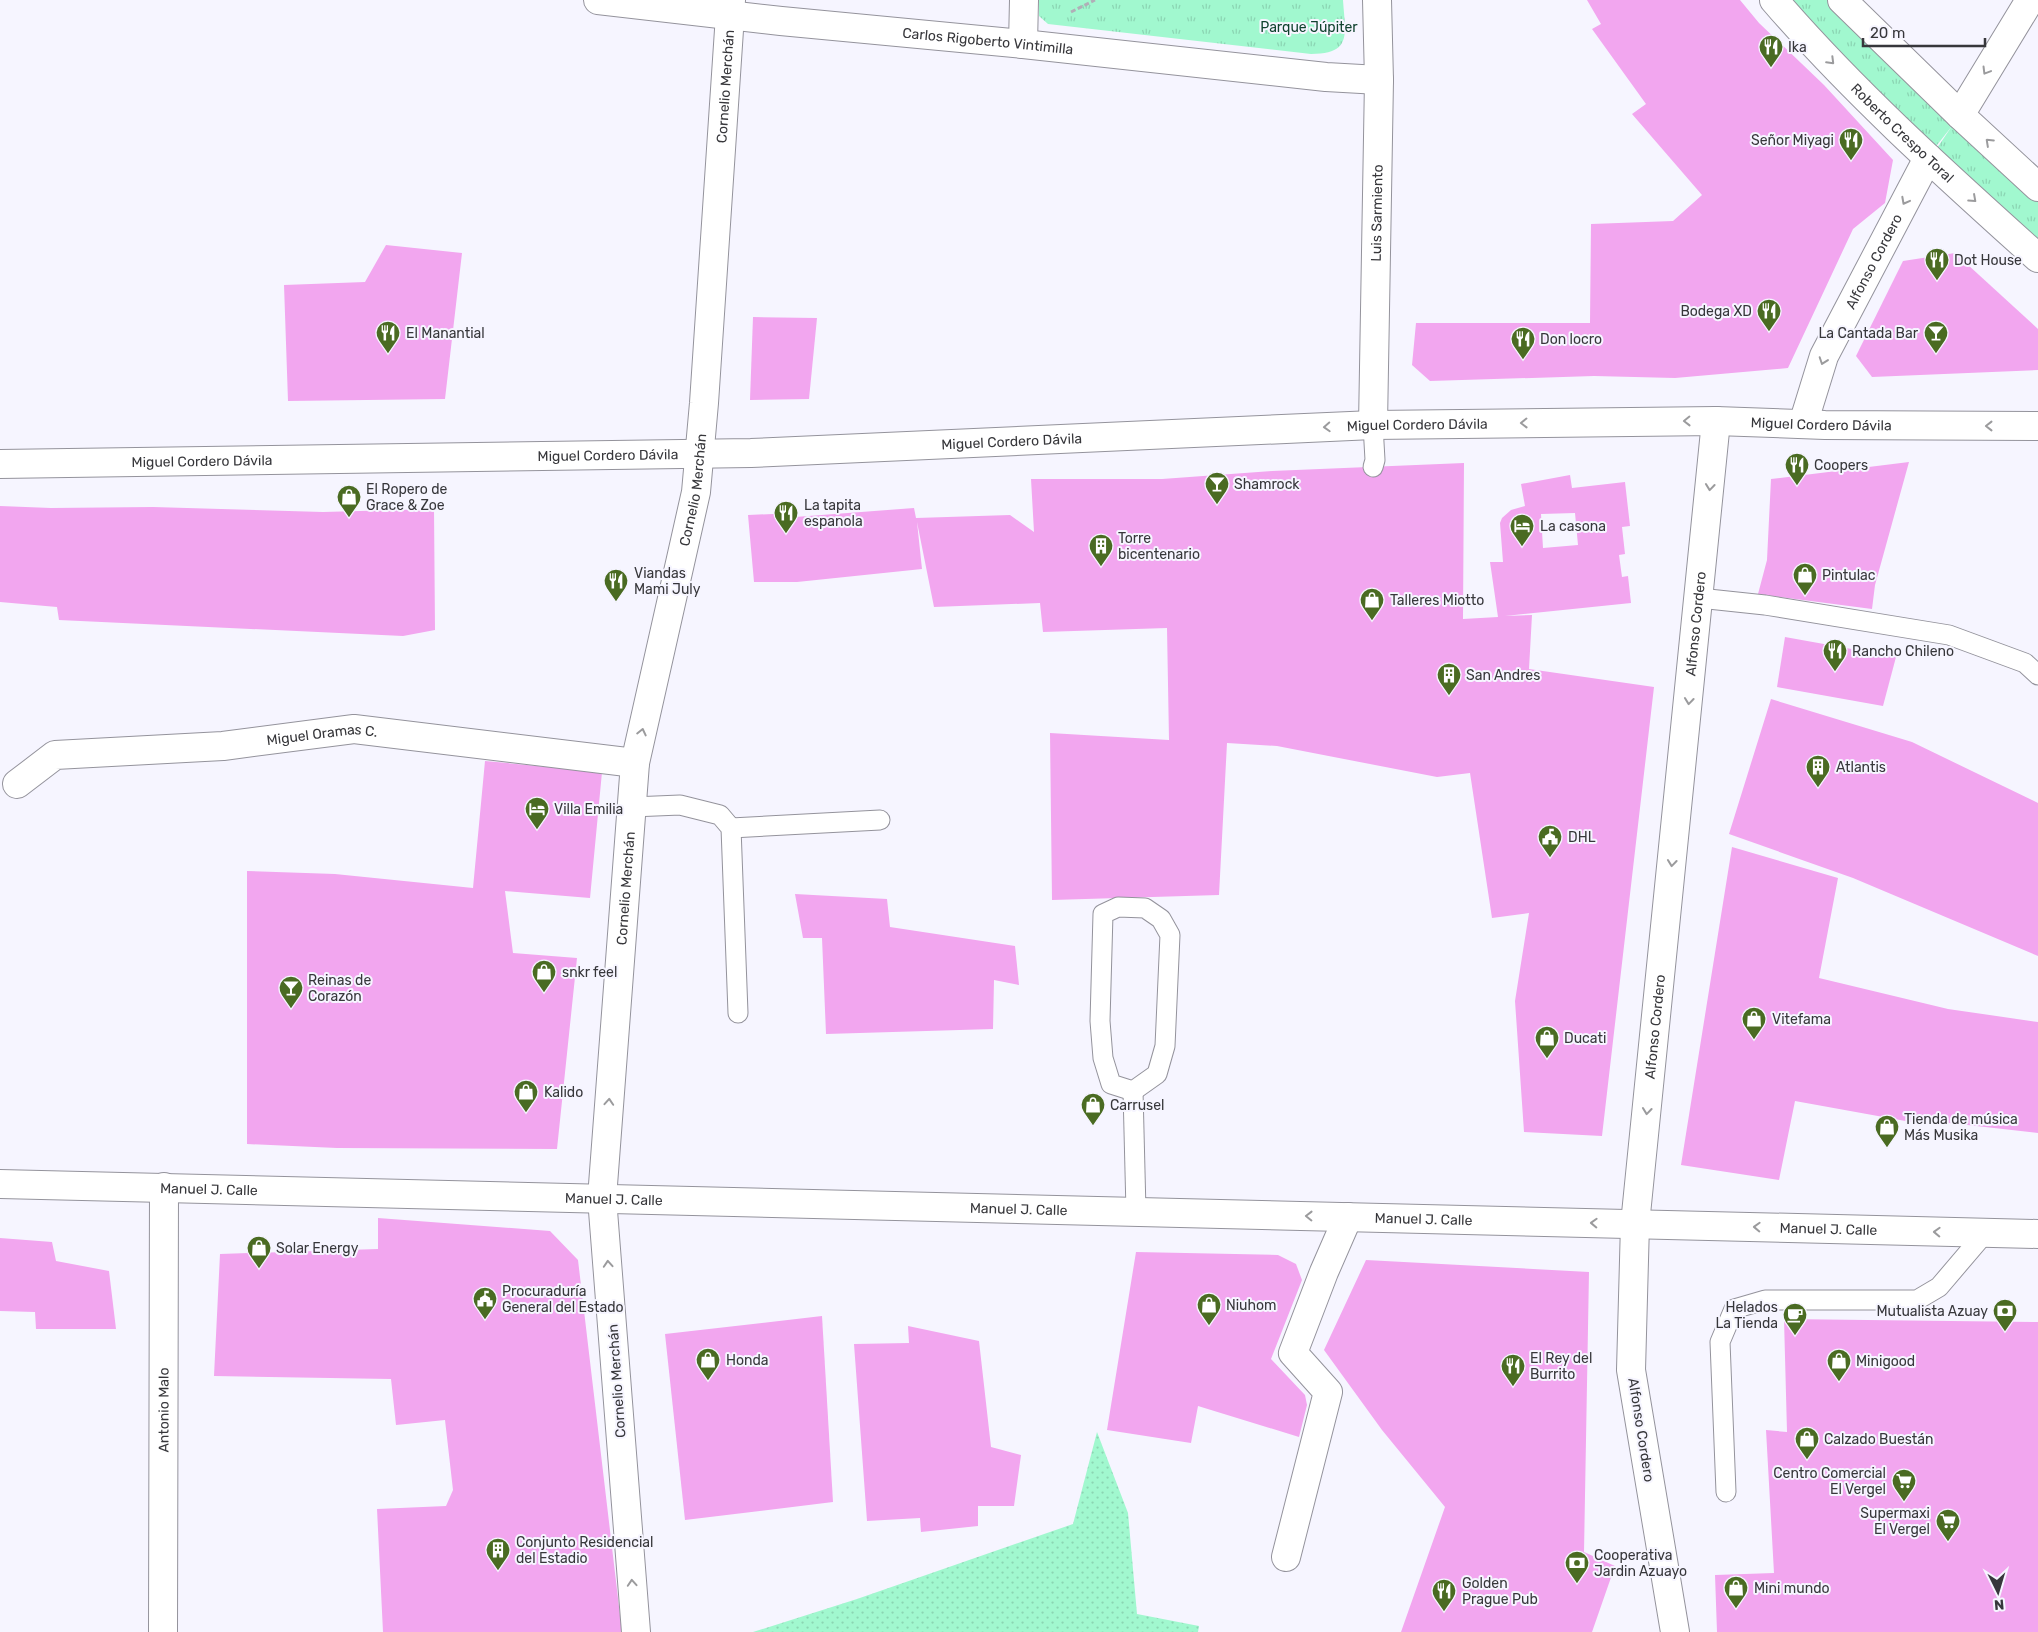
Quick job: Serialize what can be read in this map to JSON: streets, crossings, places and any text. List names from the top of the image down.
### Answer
{
  "streets": {
    "street": [
      "Carlos Rigoberto Vintimilla",
      "Cornelio Merchán",
      "Roberto Crespo Toral",
      "Luis Sarmiento",
      "Alfonso Cordero",
      "Miguel Cordero Dávila",
      "Miguel Oramas C.",
      "Manuel J. Calle",
      "Antonio Malo"
    ]
  },
  "crossings": [
    ["Carlos Rigoberto Vintimilla", "Cornelio Merchán"],
    ["Carlos Rigoberto Vintimilla", "Luis Sarmiento"],
    ["Cornelio Merchán", "Miguel Cordero Dávila"],
    ["Cornelio Merchán", "Miguel Oramas C."],
    ["Cornelio Merchán", "Manuel J. Calle"],
    ["Roberto Crespo Toral", "Alfonso Cordero"],
    ["Luis Sarmiento", "Miguel Cordero Dávila"],
    ["Alfonso Cordero", "Miguel Cordero Dávila"],
    ["Alfonso Cordero", "Manuel J. Calle"],
    ["Manuel J. Calle", "Antonio Malo"]
  ],
  "one_way": [
    "Cornelio Merchán",
    "Alfonso Cordero",
    "Miguel Cordero Dávila",
    "Manuel J. Calle"
  ],
  "parks": ["Parque Júpiter"],
  "places": {
    "restaurant": [
      "Ika",
      "Señor Miyagi",
      "Dot House",
      "Bodega XD",
      "El Manantial",
      "Don locro",
      "Coopers",
      "La tapita espanola",
      "Viandas Mami July",
      "Rancho Chileno",
      "El Rey del Burrito",
      "Golden Prague Pub"
    ],
    "bar": ["La Cantada Bar", "Shamrock", "Reinas de Corazón"],
    "shop": [
      "El Ropero de Grace & Zoe",
      "Pintulac",
      "Talleres Miotto",
      "snkr feel",
      "Vitefama",
      "Ducati",
      "Kalido",
      "Carrusel",
      "Tienda de música Más Musika",
      "Solar Energy",
      "Niuhom",
      "Honda",
      "Minigood",
      "Calzado Buestán",
      "Mini mundo"
    ],
    "hotel": ["La casona", "Villa Emilia"],
    "building": [
      "Torre bicentenario",
      "San Andres",
      "Atlantis",
      "Conjunto Residencial del Estadio"
    ],
    "public building": ["DHL", "Procuraduría General del Estado"],
    "bank": ["Mutualista Azuay", "Cooperativa Jardin Azuayo"],
    "cafe": ["Helados La Tienda"],
    "supermarket": ["Centro Comercial El Vergel", "Supermaxi El Vergel"]
  },
  "scale_bar": "20 m",
  "north": "bottom"
}
